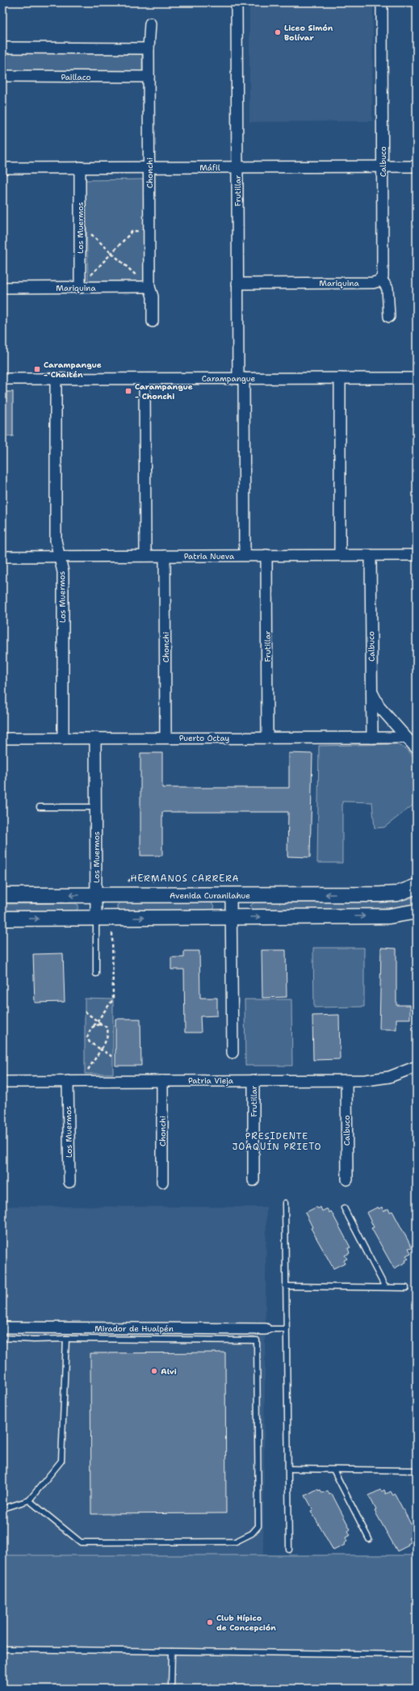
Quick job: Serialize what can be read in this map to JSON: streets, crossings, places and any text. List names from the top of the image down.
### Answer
{
  "streets": {
    "main road": ["Avenida Curanilahue"],
    "street": [
      "Paillaco",
      "Calbuco",
      "Máfil",
      "Chonchi",
      "Frutillar",
      "Los Muermos",
      "Mariquina",
      "Carampangue",
      "Patria Nueva",
      "Puerto Octay",
      "Patria Vieja",
      "Mirador de Hualpén"
    ]
  },
  "crossings": [
    ["Paillaco", "Chonchi"],
    ["Calbuco", "Máfil"],
    ["Calbuco", "Mariquina"],
    ["Calbuco", "Patria Nueva"],
    ["Calbuco", "Puerto Octay"],
    ["Calbuco", "Patria Vieja"],
    ["Máfil", "Chonchi"],
    ["Máfil", "Frutillar"],
    ["Máfil", "Los Muermos"],
    ["Chonchi", "Mariquina"],
    ["Chonchi", "Patria Nueva"],
    ["Chonchi", "Puerto Octay"],
    ["Chonchi", "Patria Vieja"],
    ["Frutillar", "Mariquina"],
    ["Frutillar", "Carampangue"],
    ["Frutillar", "Patria Nueva"],
    ["Frutillar", "Puerto Octay"],
    ["Frutillar", "Patria Vieja"],
    ["Los Muermos", "Mariquina"],
    ["Los Muermos", "Carampangue"],
    ["Los Muermos", "Patria Nueva"],
    ["Los Muermos", "Puerto Octay"],
    ["Los Muermos", "Avenida Curanilahue"],
    ["Los Muermos", "Patria Vieja"]
  ],
  "districts": ["HERMANOS CARRERA", "PRESIDENTE JOAQUÍN PRIETO"],
  "places": {
    "other": ["Liceo Simón Bolívar", "Alvi", "Club Hípico de Concepción"],
    "transit": ["Carampangue - Chaitén", "Carampangue - Chonchi"]
  }
}
